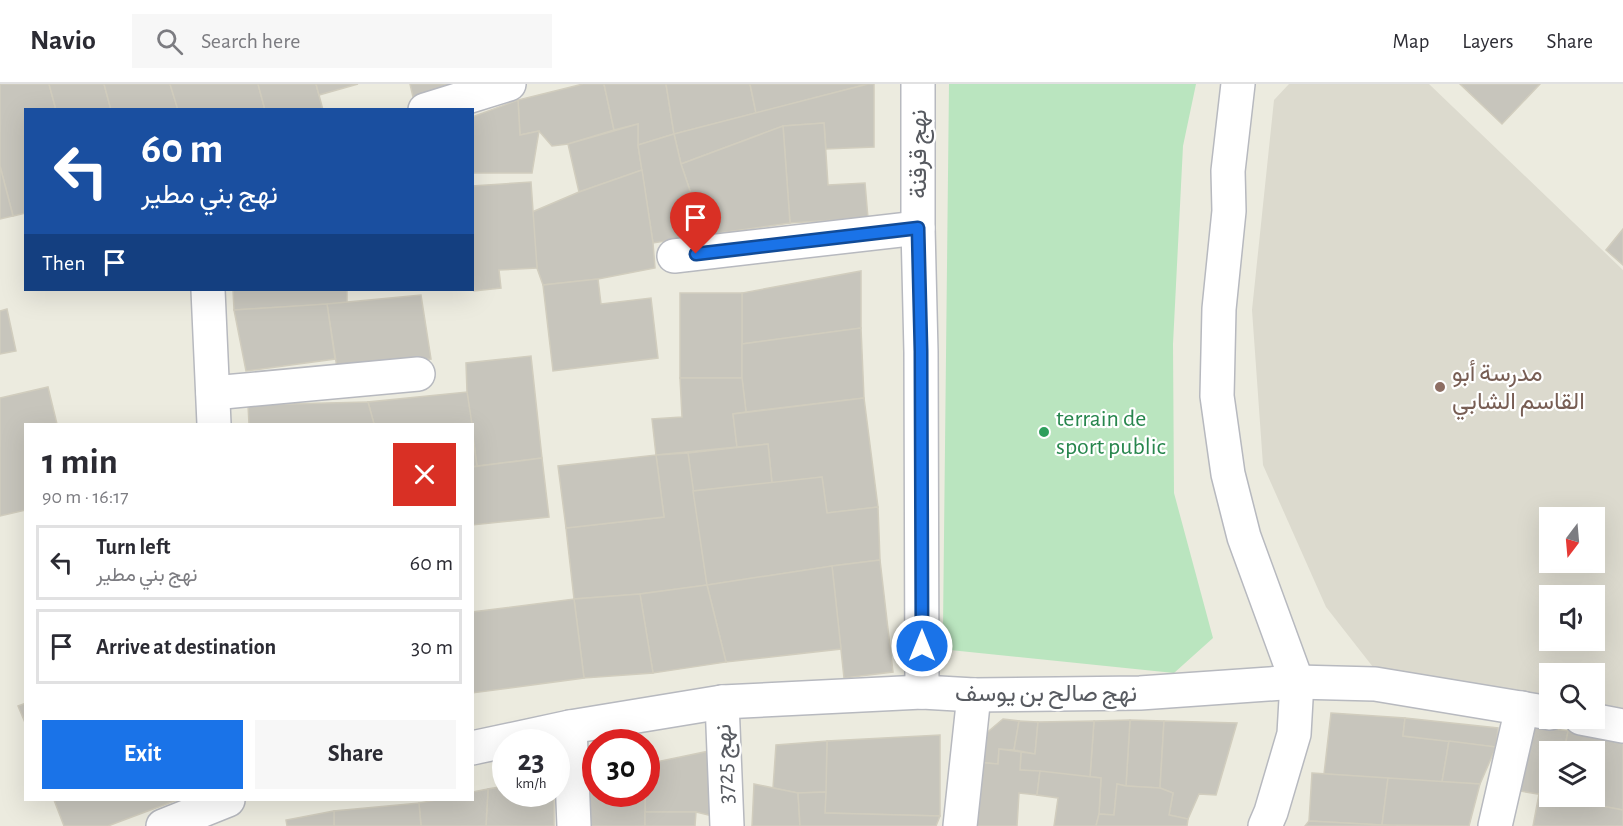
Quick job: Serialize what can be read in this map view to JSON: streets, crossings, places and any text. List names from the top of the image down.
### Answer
{
  "streets": {
    "street": ["نهج قرقنة", "نهج صالح بن يوسف", "نهج 3725"]
  },
  "crossings": [
    ["نهج قرقنة", "نهج صالح بن يوسف"],
    ["نهج صالح بن يوسف", "نهج 3725"]
  ],
  "places": ["مدرسة أبو القاسم الشابي", "terrain de sport public"],
  "north": "bottom",
  "page": {
    "header": "Navio",
    "search": "Search here",
    "nav": ["Map", "Layers", "Share"],
    "turn": ["60 m", "نهج بني مطير"],
    "then": "Then",
    "heading": ["1 min", "90 m · 16:17"],
    "list": [
      {
        "name": "Turn left",
        "note": "نهج بني مطير",
        "value": "60 m"
      },
      {
        "name": "Arrive at destination",
        "value": "30 m"
      }
    ],
    "buttons": ["Exit", "Share"],
    "speed": "23 km/h",
    "limit": "30"
  }
}
